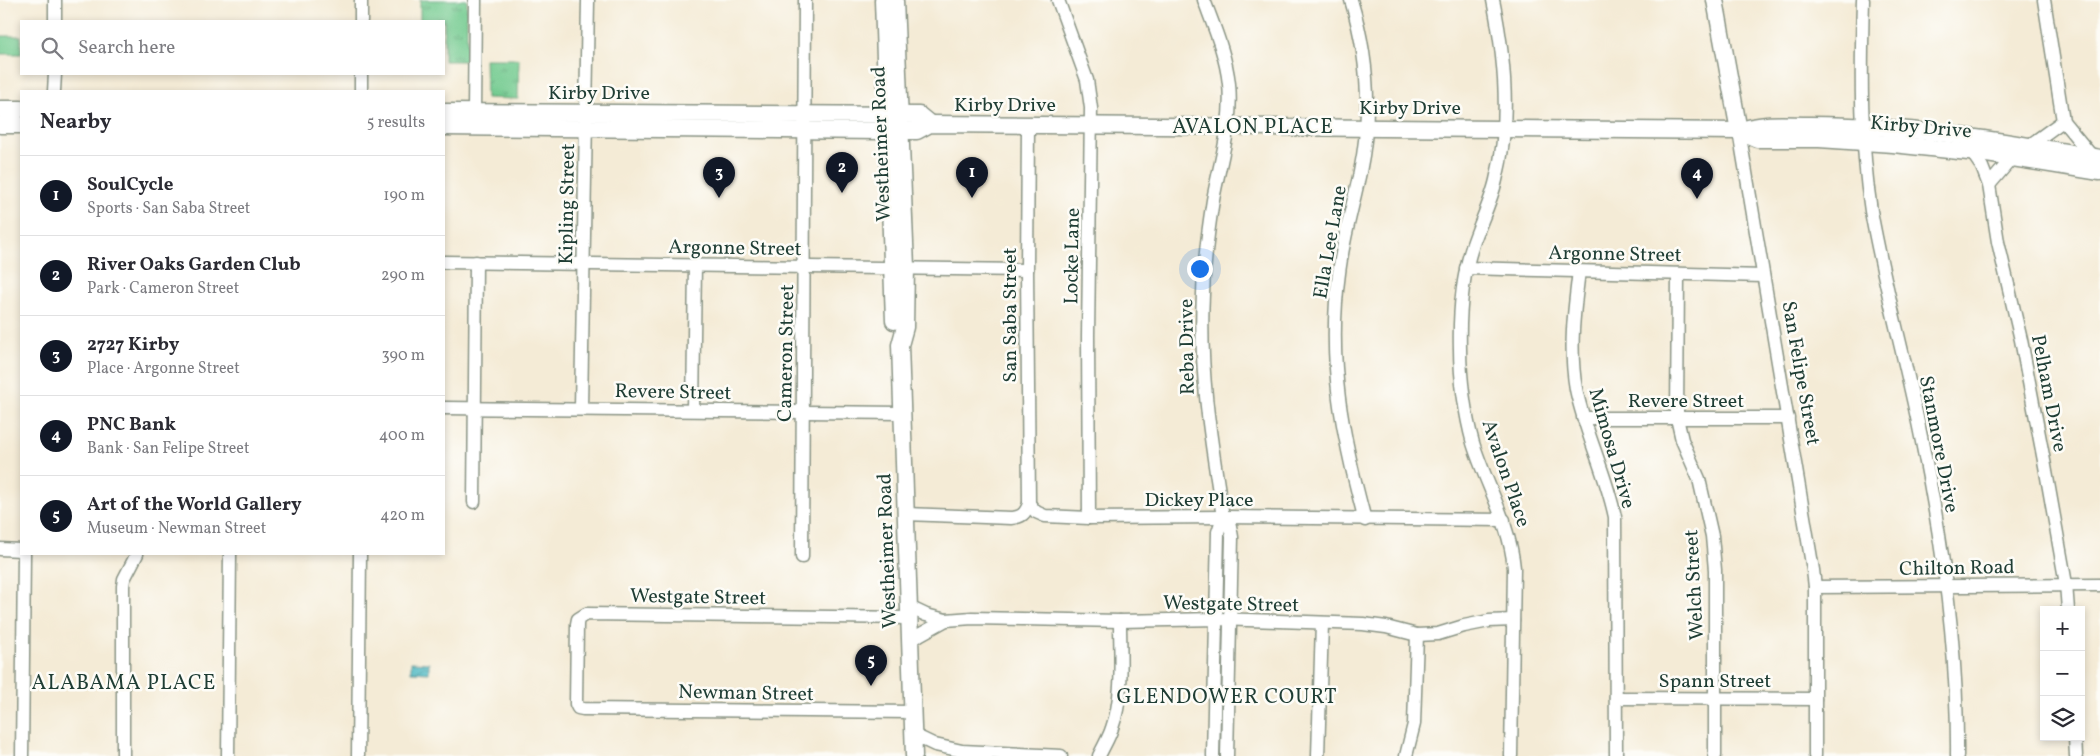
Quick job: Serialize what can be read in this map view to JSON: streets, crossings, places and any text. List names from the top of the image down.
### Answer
{
  "streets": {
    "main road": ["Kirby Drive", "Westheimer Road", "San Felipe Street"],
    "street": [
      "Kipling Street",
      "Ella Lee Lane",
      "Argonne Street",
      "Locke Lane",
      "San Saba Street",
      "Reba Drive",
      "Cameron Street",
      "Revere Street",
      "Pelham Drive",
      "Stanmore Drive",
      "Mimosa Drive",
      "Avalon Place",
      "Dickey Place",
      "Chilton Road",
      "Welch Street",
      "Westgate Street",
      "Spann Street",
      "Newman Street"
    ]
  },
  "crossings": [
    ["Kirby Drive", "Westheimer Road"],
    ["Kirby Drive", "Kipling Street"],
    ["Kirby Drive", "Ella Lee Lane"],
    ["Kirby Drive", "Locke Lane"],
    ["Kirby Drive", "San Saba Street"],
    ["Kirby Drive", "Reba Drive"],
    ["Kirby Drive", "Cameron Street"],
    ["Kirby Drive", "San Felipe Street"],
    ["Kirby Drive", "Pelham Drive"],
    ["Kirby Drive", "Stanmore Drive"],
    ["Kirby Drive", "Avalon Place"],
    ["Westheimer Road", "Argonne Street"],
    ["Westheimer Road", "Revere Street"],
    ["Westheimer Road", "Westgate Street"],
    ["Westheimer Road", "Newman Street"],
    ["Kipling Street", "Argonne Street"],
    ["Kipling Street", "Revere Street"],
    ["Ella Lee Lane", "Dickey Place"],
    ["Argonne Street", "San Saba Street"],
    ["Argonne Street", "Cameron Street"],
    ["Argonne Street", "San Felipe Street"],
    ["Argonne Street", "Mimosa Drive"],
    ["Argonne Street", "Avalon Place"],
    ["Argonne Street", "Welch Street"],
    ["Locke Lane", "Dickey Place"],
    ["San Saba Street", "Dickey Place"],
    ["Reba Drive", "Dickey Place"],
    ["Reba Drive", "Westgate Street"],
    ["Cameron Street", "Revere Street"],
    ["San Felipe Street", "Revere Street"],
    ["San Felipe Street", "Chilton Road"],
    ["San Felipe Street", "Spann Street"],
    ["Revere Street", "Mimosa Drive"],
    ["Revere Street", "Welch Street"],
    ["Pelham Drive", "Chilton Road"],
    ["Stanmore Drive", "Chilton Road"],
    ["Mimosa Drive", "Spann Street"],
    ["Avalon Place", "Dickey Place"],
    ["Avalon Place", "Westgate Street"],
    ["Welch Street", "Spann Street"],
    ["Westgate Street", "Newman Street"]
  ],
  "districts": ["AVALON PLACE", "ALABAMA PLACE", "GLENDOWER COURT"],
  "page": {
    "search": "Search here",
    "heading": ["Nearby", "5 results"],
    "pins": [
      "2",
      "1",
      "3",
      "4",
      "5"
    ],
    "list": [
      {
        "mark": "1",
        "name": "SoulCycle",
        "note": "Sports · San Saba Street",
        "value": "190 m"
      },
      {
        "mark": "2",
        "name": "River Oaks Garden Club",
        "note": "Park · Cameron Street",
        "value": "290 m"
      },
      {
        "mark": "3",
        "name": "2727 Kirby",
        "note": "Place · Argonne Street",
        "value": "390 m"
      },
      {
        "mark": "4",
        "name": "PNC Bank",
        "note": "Bank · San Felipe Street",
        "value": "400 m"
      },
      {
        "mark": "5",
        "name": "Art of the World Gallery",
        "note": "Museum · Newman Street",
        "value": "420 m"
      }
    ],
    "map_buttons": ["+", "−"]
  }
}
